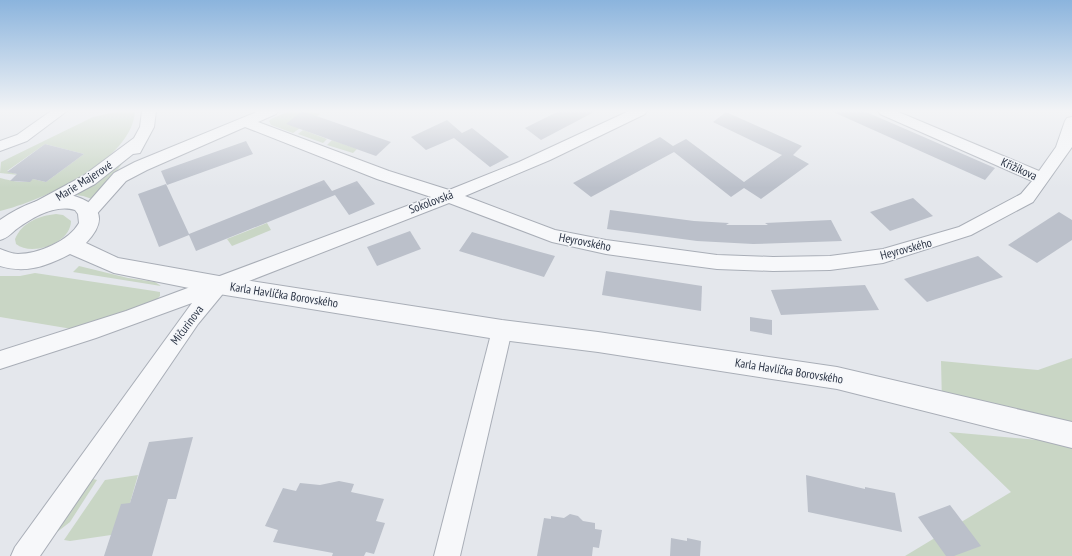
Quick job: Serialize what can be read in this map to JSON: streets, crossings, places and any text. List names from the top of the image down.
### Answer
{
  "streets": {
    "street": [
      "Křižíkova",
      "Marie Majerové",
      "Sokolovská",
      "Heyrovského",
      "Karla Havlíčka Borovského",
      "Mičurinova"
    ]
  },
  "crossings": [
    ["Křižíkova", "Heyrovského"],
    ["Sokolovská", "Heyrovského"],
    ["Sokolovská", "Karla Havlíčka Borovského"],
    ["Sokolovská", "Mičurinova"],
    ["Karla Havlíčka Borovského", "Mičurinova"]
  ]
}
